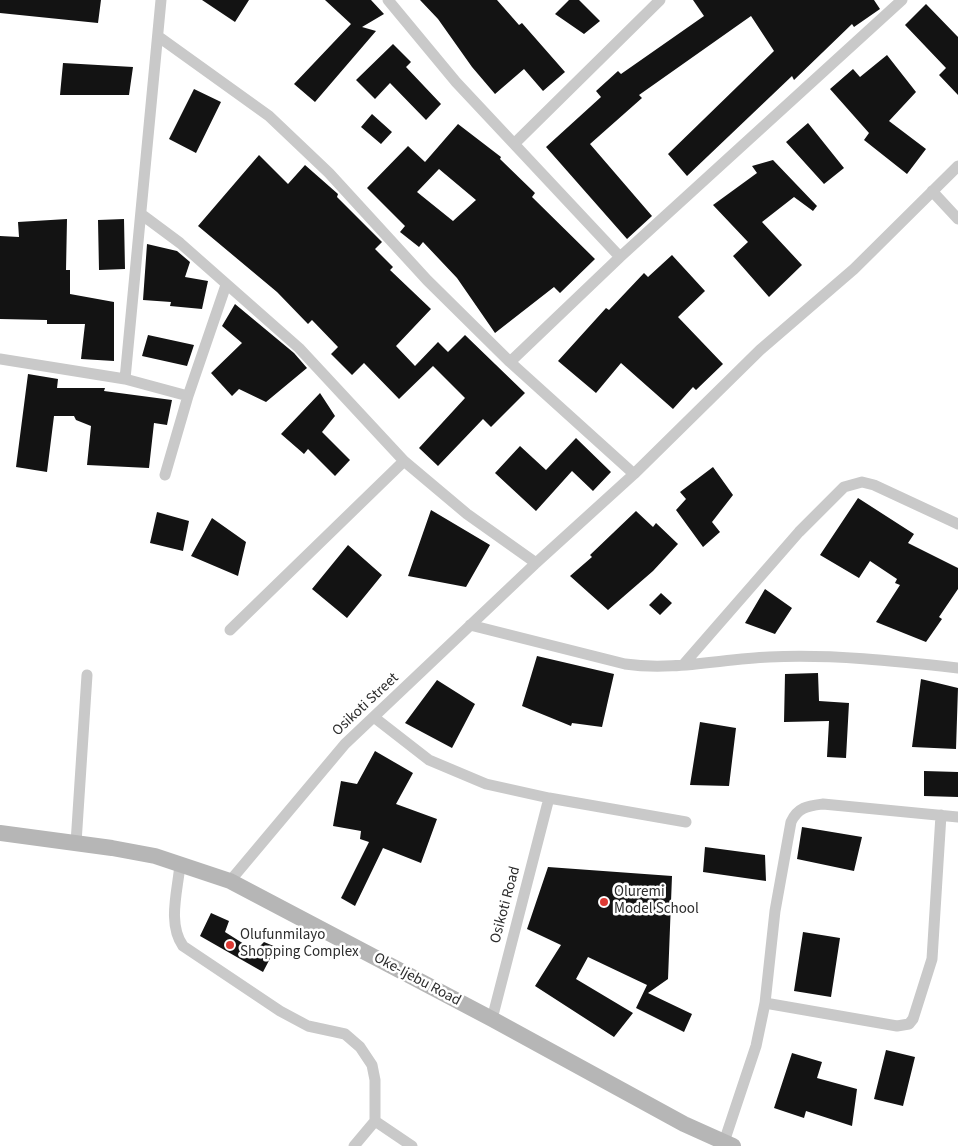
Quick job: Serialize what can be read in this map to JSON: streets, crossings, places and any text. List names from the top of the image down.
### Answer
{
  "streets": {
    "main road": ["Oke-Ijebu Road"],
    "street": ["Osikoti Street", "Osikoti Road"]
  },
  "crossings": [
    ["Osikoti Street", "Oke-Ijebu Road"],
    ["Osikoti Road", "Oke-Ijebu Road"]
  ],
  "places": ["Oluremi Model School", "Olufunmilayo Shopping Complex"]
}
